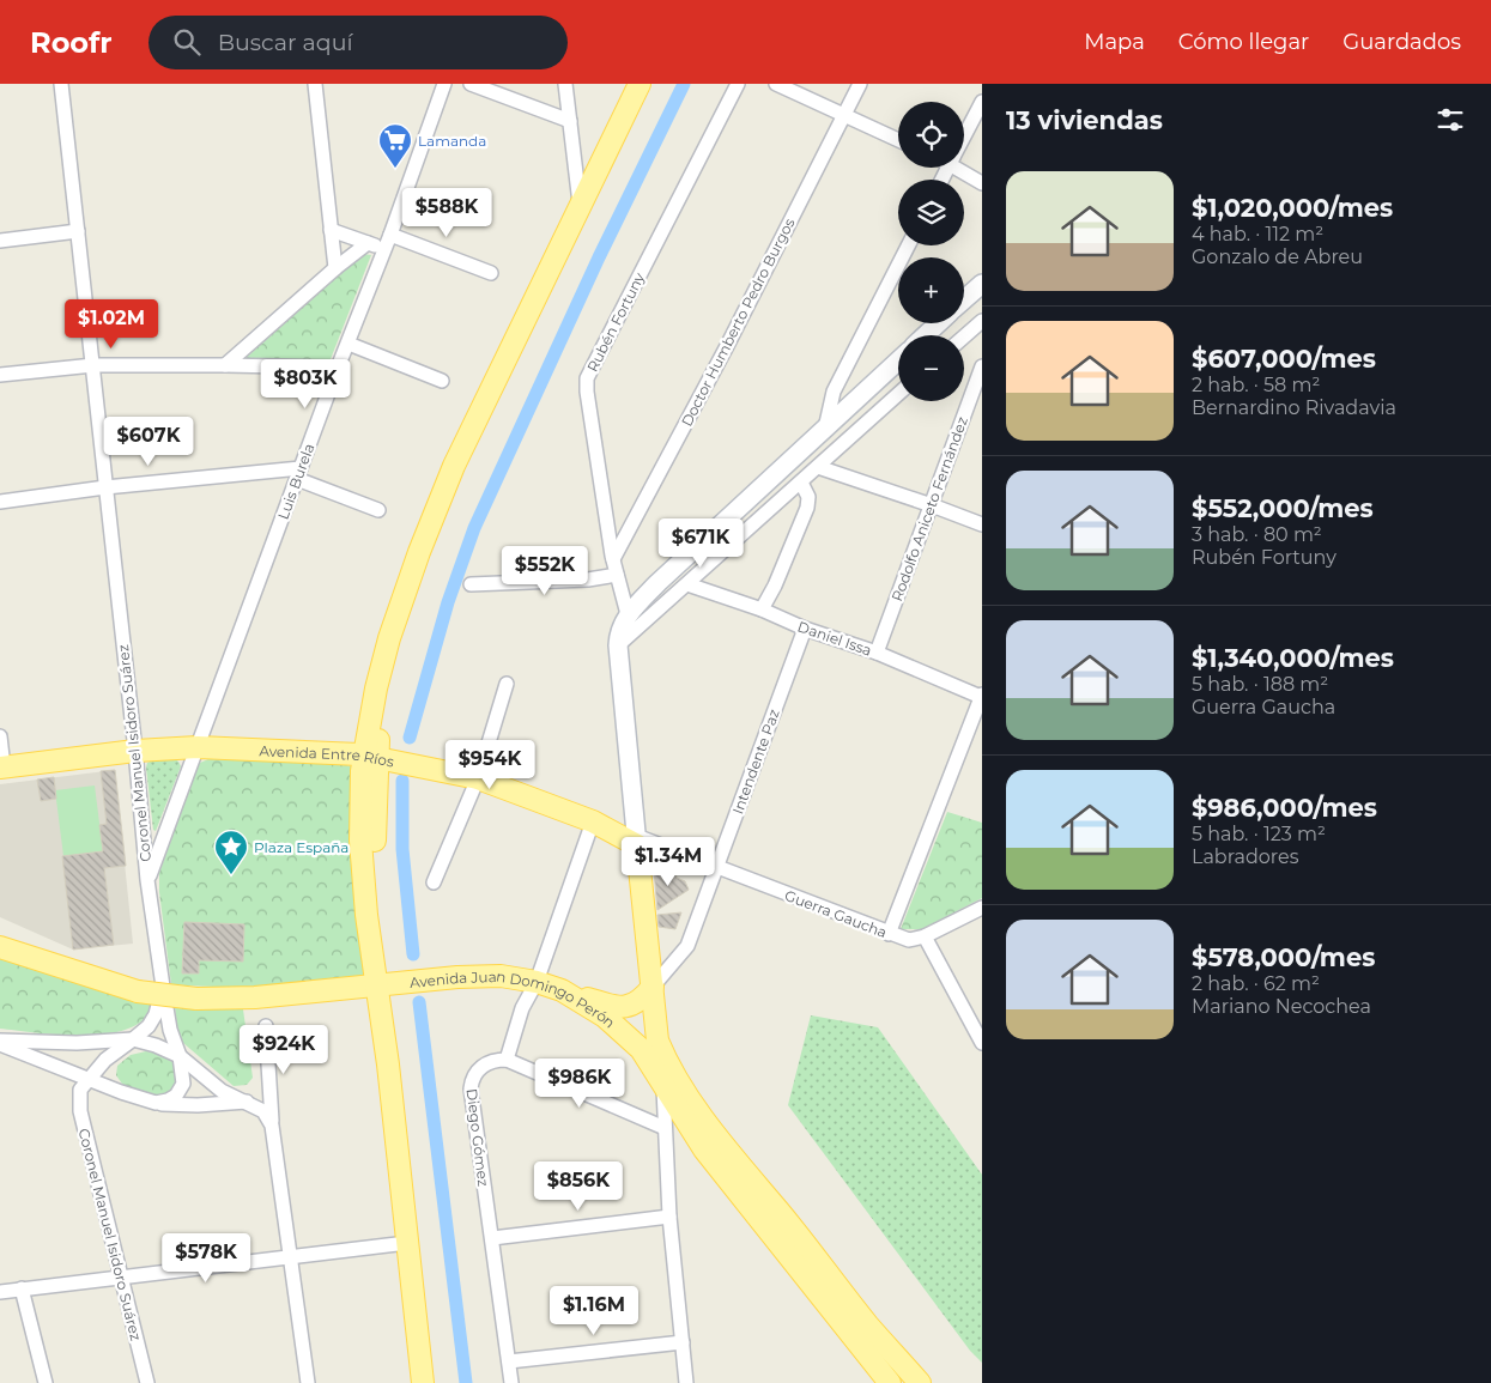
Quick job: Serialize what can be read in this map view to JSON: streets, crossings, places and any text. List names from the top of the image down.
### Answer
{
  "streets": {
    "main road": ["Avenida Entre Ríos", "Avenida Juan Domingo Perón"],
    "street": [
      "Rubén Fortuny",
      "Doctor Humberto Pedro Burgos",
      "Luis Burela",
      "Rodolfo Aniceto Fernández",
      "Daniel Issa",
      "Coronel Manuel Isidoro Suárez",
      "Intendente Paz",
      "Guerra Gaucha",
      "Diego Gómez"
    ]
  },
  "crossings": [
    ["Rubén Fortuny", "Doctor Humberto Pedro Burgos"],
    ["Luis Burela", "Coronel Manuel Isidoro Suárez"],
    ["Luis Burela", "Avenida Entre Ríos"],
    ["Rodolfo Aniceto Fernández", "Daniel Issa"],
    ["Daniel Issa", "Intendente Paz"],
    ["Coronel Manuel Isidoro Suárez", "Avenida Entre Ríos"],
    ["Avenida Entre Ríos", "Guerra Gaucha"],
    ["Intendente Paz", "Guerra Gaucha"]
  ],
  "places": {
    "supermarket": ["Lamanda"],
    "place": ["Plaza España"]
  },
  "page": {
    "header": "Roofr",
    "search": "Buscar aquí",
    "nav": ["Mapa", "Cómo llegar", "Guardados"],
    "heading": "13 viviendas",
    "map_buttons": ["+", "−"],
    "list": [
      {
        "name": "$1,020,000/mes",
        "note": "4 hab. · 112 m² · Gonzalo de Abreu"
      },
      {
        "name": "$607,000/mes",
        "note": "2 hab. · 58 m² · Bernardino Rivadavia"
      },
      {
        "name": "$552,000/mes",
        "note": "3 hab. · 80 m² · Rubén Fortuny"
      },
      {
        "name": "$1,340,000/mes",
        "note": "5 hab. · 188 m² · Guerra Gaucha"
      },
      {
        "name": "$986,000/mes",
        "note": "5 hab. · 123 m² · Labradores"
      },
      {
        "name": "$578,000/mes",
        "note": "2 hab. · 62 m² · Mariano Necochea"
      }
    ],
    "price": [
      "$588K",
      "$1.02M",
      "$803K",
      "$607K",
      "$671K",
      "$552K",
      "$954K",
      "$1.34M",
      "$924K",
      "$986K",
      "$856K",
      "$578K",
      "$1.16M"
    ]
  }
}
